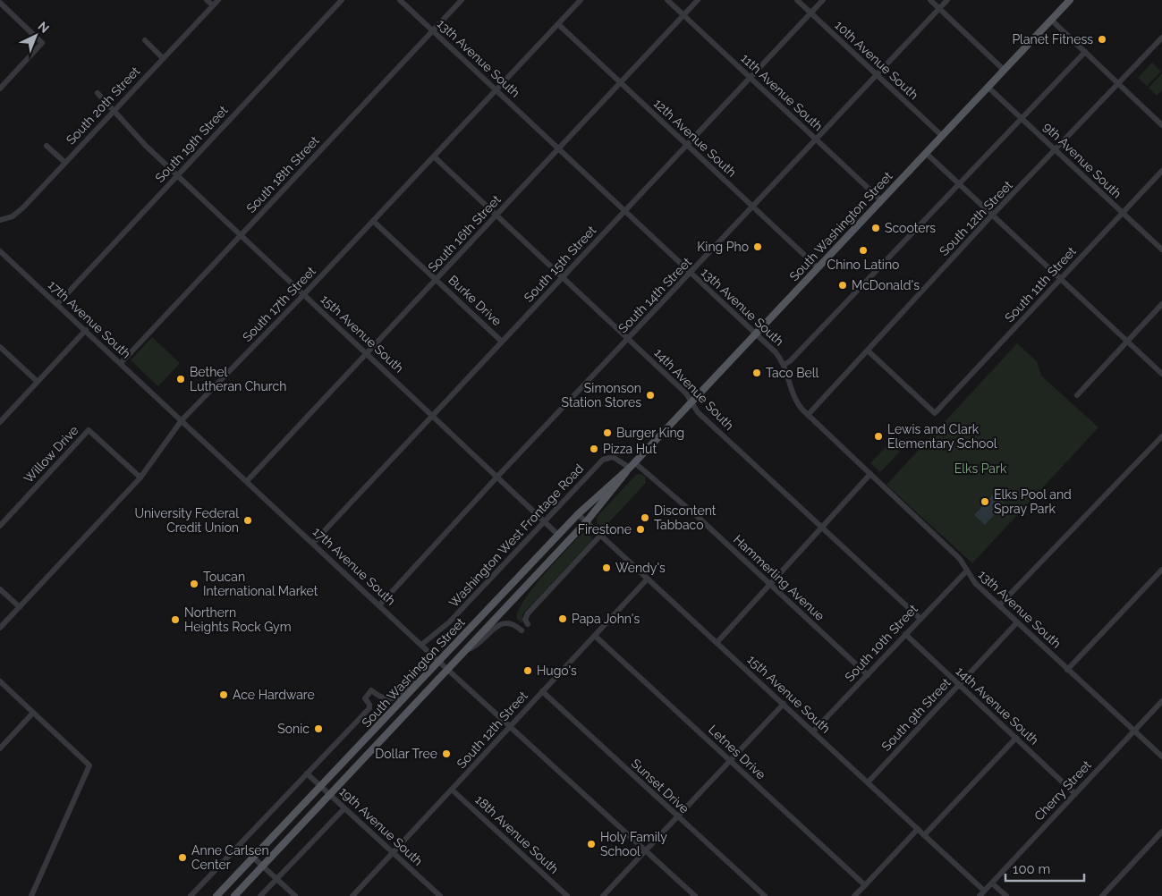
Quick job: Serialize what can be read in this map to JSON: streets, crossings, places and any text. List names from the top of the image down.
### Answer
{
  "streets": {
    "main road": ["South Washington Street"],
    "street": [
      "13th Avenue South",
      "10th Avenue South",
      "11th Avenue South",
      "South 20th Street",
      "12th Avenue South",
      "South 19th Street",
      "9th Avenue South",
      "South 18th Street",
      "South 12th Street",
      "South 16th Street",
      "South 15th Street",
      "South 11th Street",
      "South 14th Street",
      "Burke Drive",
      "South 17th Street",
      "17th Avenue South",
      "15th Avenue South",
      "14th Avenue South",
      "Willow Drive",
      "Washington West Frontage Road",
      "Hammerling Avenue",
      "South 10th Street",
      "South 9th Street",
      "Letnes Drive",
      "Sunset Drive",
      "Cherry Street",
      "19th Avenue South",
      "18th Avenue South"
    ]
  },
  "crossings": [
    ["13th Avenue South", "South 18th Street"],
    ["13th Avenue South", "South 12th Street"],
    ["13th Avenue South", "South Washington Street"],
    ["13th Avenue South", "South 16th Street"],
    ["13th Avenue South", "South 15th Street"],
    ["13th Avenue South", "South 14th Street"],
    ["13th Avenue South", "South 17th Street"],
    ["13th Avenue South", "South 10th Street"],
    ["13th Avenue South", "South 9th Street"],
    ["13th Avenue South", "Cherry Street"],
    ["10th Avenue South", "South Washington Street"],
    ["10th Avenue South", "South 15th Street"],
    ["10th Avenue South", "South 14th Street"],
    ["11th Avenue South", "South Washington Street"],
    ["11th Avenue South", "South 16th Street"],
    ["11th Avenue South", "South 15th Street"],
    ["11th Avenue South", "South 14th Street"],
    ["South 20th Street", "15th Avenue South"],
    ["12th Avenue South", "South Washington Street"],
    ["12th Avenue South", "South 16th Street"],
    ["12th Avenue South", "South 15th Street"],
    ["12th Avenue South", "South 14th Street"],
    ["12th Avenue South", "South 17th Street"],
    ["South 19th Street", "17th Avenue South"],
    ["South 19th Street", "15th Avenue South"],
    ["9th Avenue South", "South 12th Street"],
    ["9th Avenue South", "South Washington Street"],
    ["9th Avenue South", "South 11th Street"],
    ["South 18th Street", "17th Avenue South"],
    ["South 18th Street", "15th Avenue South"],
    ["South 12th Street", "South 11th Street"],
    ["South 12th Street", "17th Avenue South"],
    ["South 12th Street", "15th Avenue South"],
    ["South 12th Street", "Letnes Drive"],
    ["South 12th Street", "Sunset Drive"],
    ["South 12th Street", "19th Avenue South"],
    ["South 12th Street", "18th Avenue South"],
    ["South Washington Street", "17th Avenue South"],
    ["South Washington Street", "15th Avenue South"],
    ["South Washington Street", "14th Avenue South"],
    ["South Washington Street", "Washington West Frontage Road"],
    ["South Washington Street", "Hammerling Avenue"],
    ["South Washington Street", "19th Avenue South"],
    ["South 16th Street", "Burke Drive"],
    ["South 16th Street", "17th Avenue South"],
    ["South 16th Street", "15th Avenue South"],
    ["South 16th Street", "14th Avenue South"],
    ["South 15th Street", "Burke Drive"],
    ["South 15th Street", "17th Avenue South"],
    ["South 15th Street", "15th Avenue South"],
    ["South 15th Street", "14th Avenue South"],
    ["South 14th Street", "17th Avenue South"],
    ["South 14th Street", "15th Avenue South"],
    ["South 14th Street", "14th Avenue South"],
    ["Burke Drive", "South 17th Street"],
    ["South 17th Street", "17th Avenue South"],
    ["South 17th Street", "15th Avenue South"],
    ["South 17th Street", "14th Avenue South"],
    ["South 17th Street", "Willow Drive"],
    ["17th Avenue South", "Washington West Frontage Road"],
    ["15th Avenue South", "Washington West Frontage Road"],
    ["15th Avenue South", "South 10th Street"],
    ["15th Avenue South", "South 9th Street"],
    ["15th Avenue South", "Cherry Street"],
    ["14th Avenue South", "South 10th Street"],
    ["14th Avenue South", "South 9th Street"],
    ["14th Avenue South", "Cherry Street"],
    ["Washington West Frontage Road", "Hammerling Avenue"],
    ["Hammerling Avenue", "South 10th Street"]
  ],
  "parks": ["Elks Park"],
  "places": [
    "Planet Fitness",
    "Scooters",
    "King Pho",
    "Chino Latino",
    "McDonald's",
    "Taco Bell",
    "Bethel Lutheran Church",
    "Simonson Station Stores",
    "Burger King",
    "Lewis and Clark Elementary School",
    "Pizza Hut",
    "Elks Pool and Spray Park",
    "Discontent Tabbaco",
    "University Federal Credit Union",
    "Firestone",
    "Wendy's",
    "Toucan International Market",
    "Papa John's",
    "Northern Heights Rock Gym",
    "Hugo's",
    "Ace Hardware",
    "Sonic",
    "Dollar Tree",
    "Holy Family School",
    "Anne Carlsen Center"
  ],
  "scale_bar": "100 m",
  "north": "top right"
}
